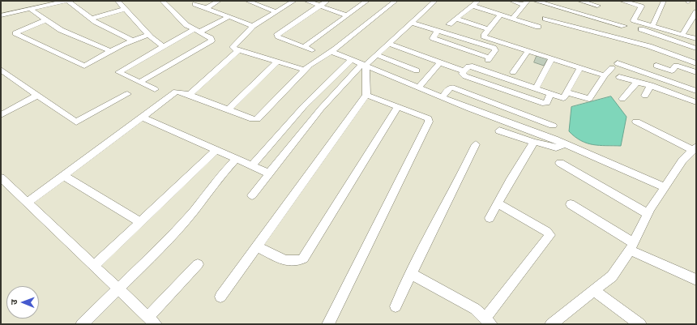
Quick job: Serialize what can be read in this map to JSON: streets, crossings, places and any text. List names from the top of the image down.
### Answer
{
  "north": "left"
}
